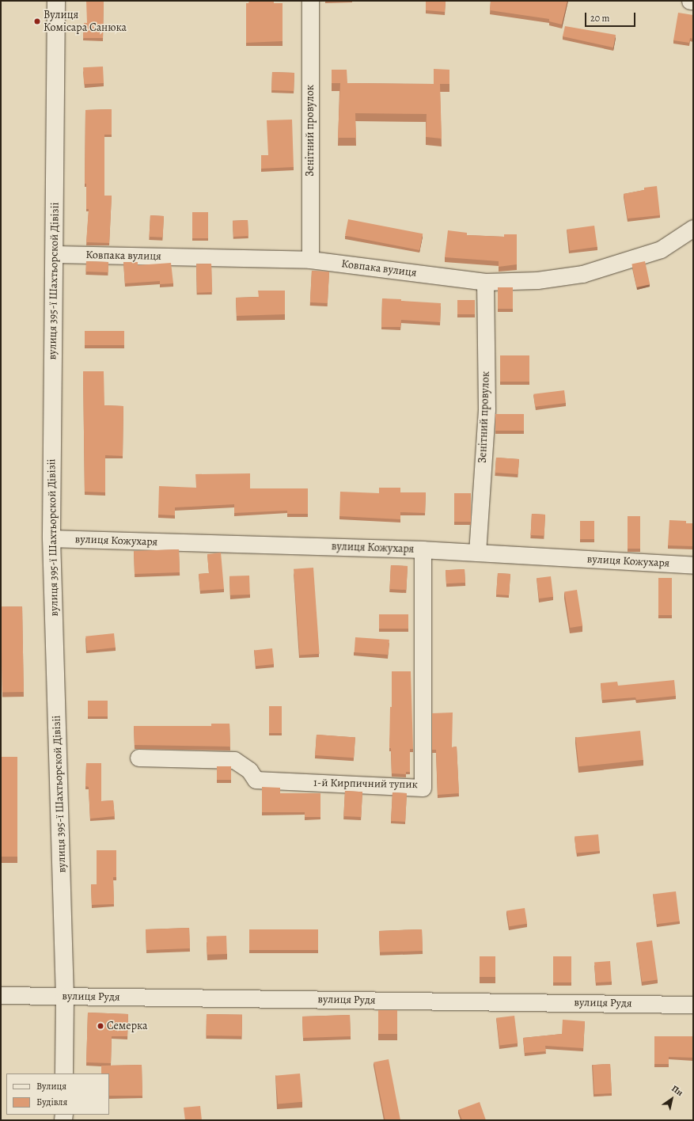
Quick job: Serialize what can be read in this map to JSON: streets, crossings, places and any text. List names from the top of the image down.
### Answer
{
  "streets": {
    "street": [
      "Зенітний провулок",
      "Ковпака вулиця",
      "вулиця 395-ї Шахтьорской Дівізіі",
      "вулиця Кожухаря",
      "1-й Кирпичний тупик",
      "вулиця Рудя"
    ]
  },
  "crossings": [
    ["Зенітний провулок", "Ковпака вулиця"],
    ["Зенітний провулок", "вулиця Кожухаря"],
    ["Ковпака вулиця", "вулиця 395-ї Шахтьорской Дівізіі"],
    ["вулиця 395-ї Шахтьорской Дівізіі", "вулиця Кожухаря"],
    ["вулиця 395-ї Шахтьорской Дівізіі", "вулиця Рудя"],
    ["вулиця Кожухаря", "1-й Кирпичний тупик"]
  ],
  "places": ["Вулиця Комісара Санюка", "Семерка"],
  "legend": ["Вулиця", "Будівля"],
  "scale_bar": "20 m",
  "north": "top right"
}
